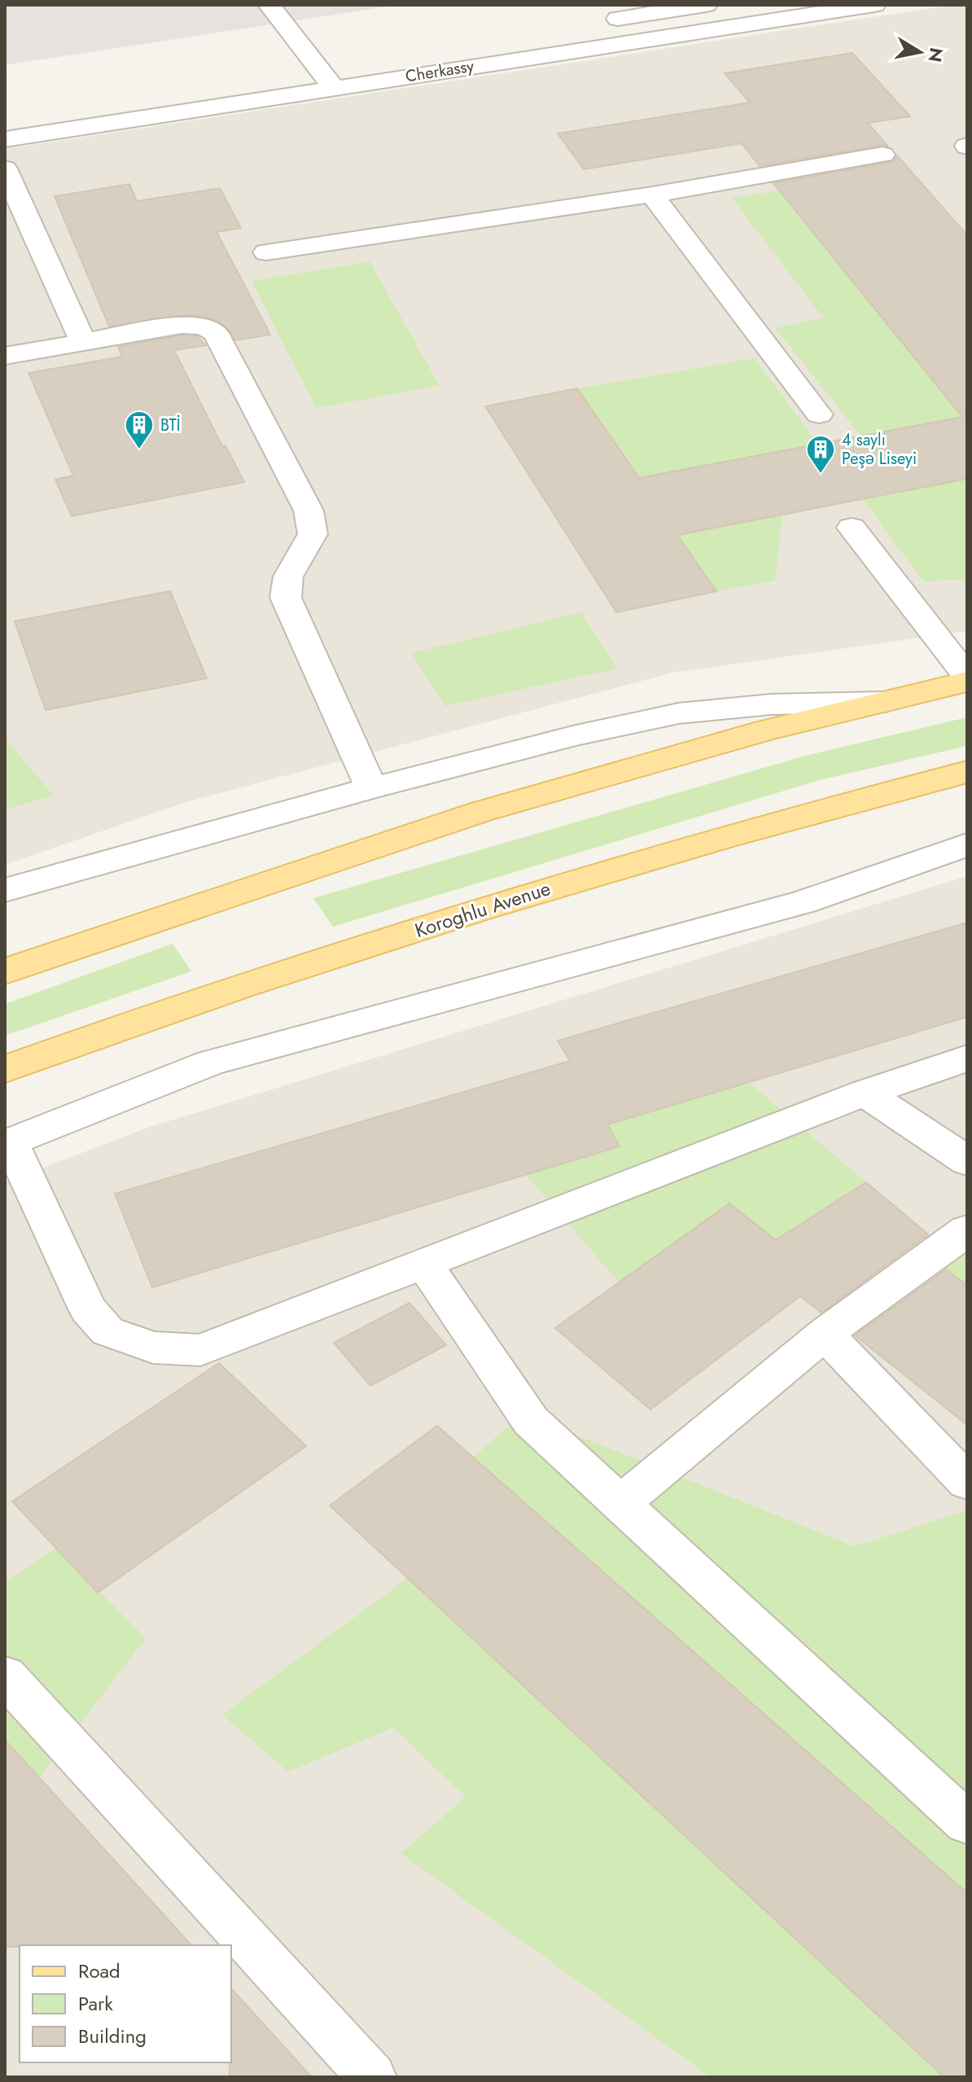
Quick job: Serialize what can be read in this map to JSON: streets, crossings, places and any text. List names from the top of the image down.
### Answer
{
  "streets": {
    "main road": ["Koroghlu Avenue"],
    "street": ["Cherkassy"]
  },
  "places": {
    "building": ["BTİ", "4 saylı Peşə Liseyi"]
  },
  "legend": ["Road", "Park", "Building"],
  "north": "right"
}
